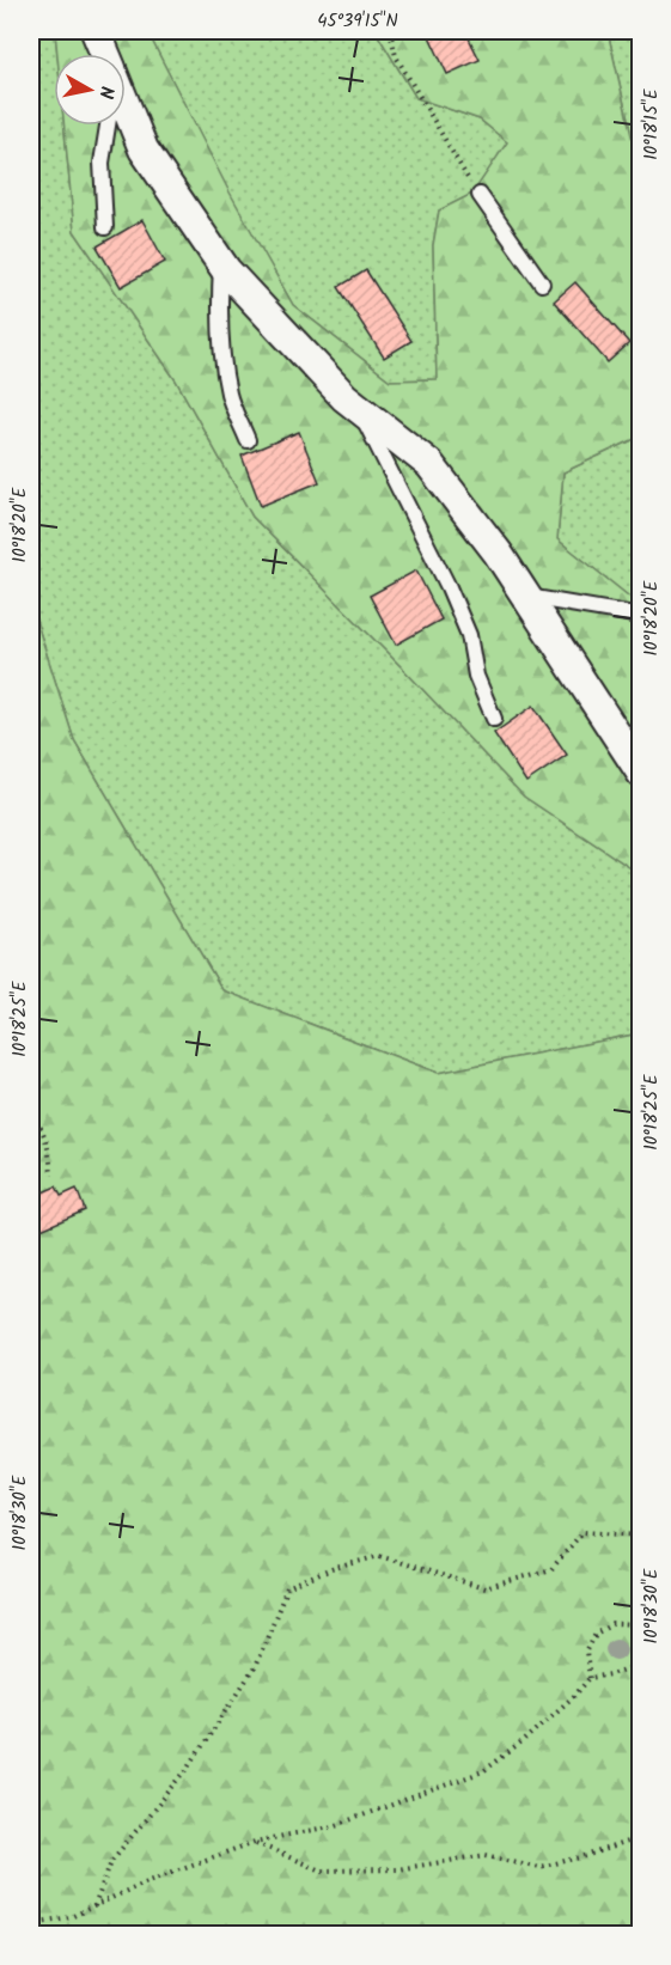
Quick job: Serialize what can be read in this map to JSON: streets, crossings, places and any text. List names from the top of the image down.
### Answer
{
  "north": "right",
  "coordinates": [
    "45°39'15\"N",
    "10°18'15\"E",
    "10°18'20\"E",
    "10°18'25\"E",
    "10°18'30\"E"
  ]
}
